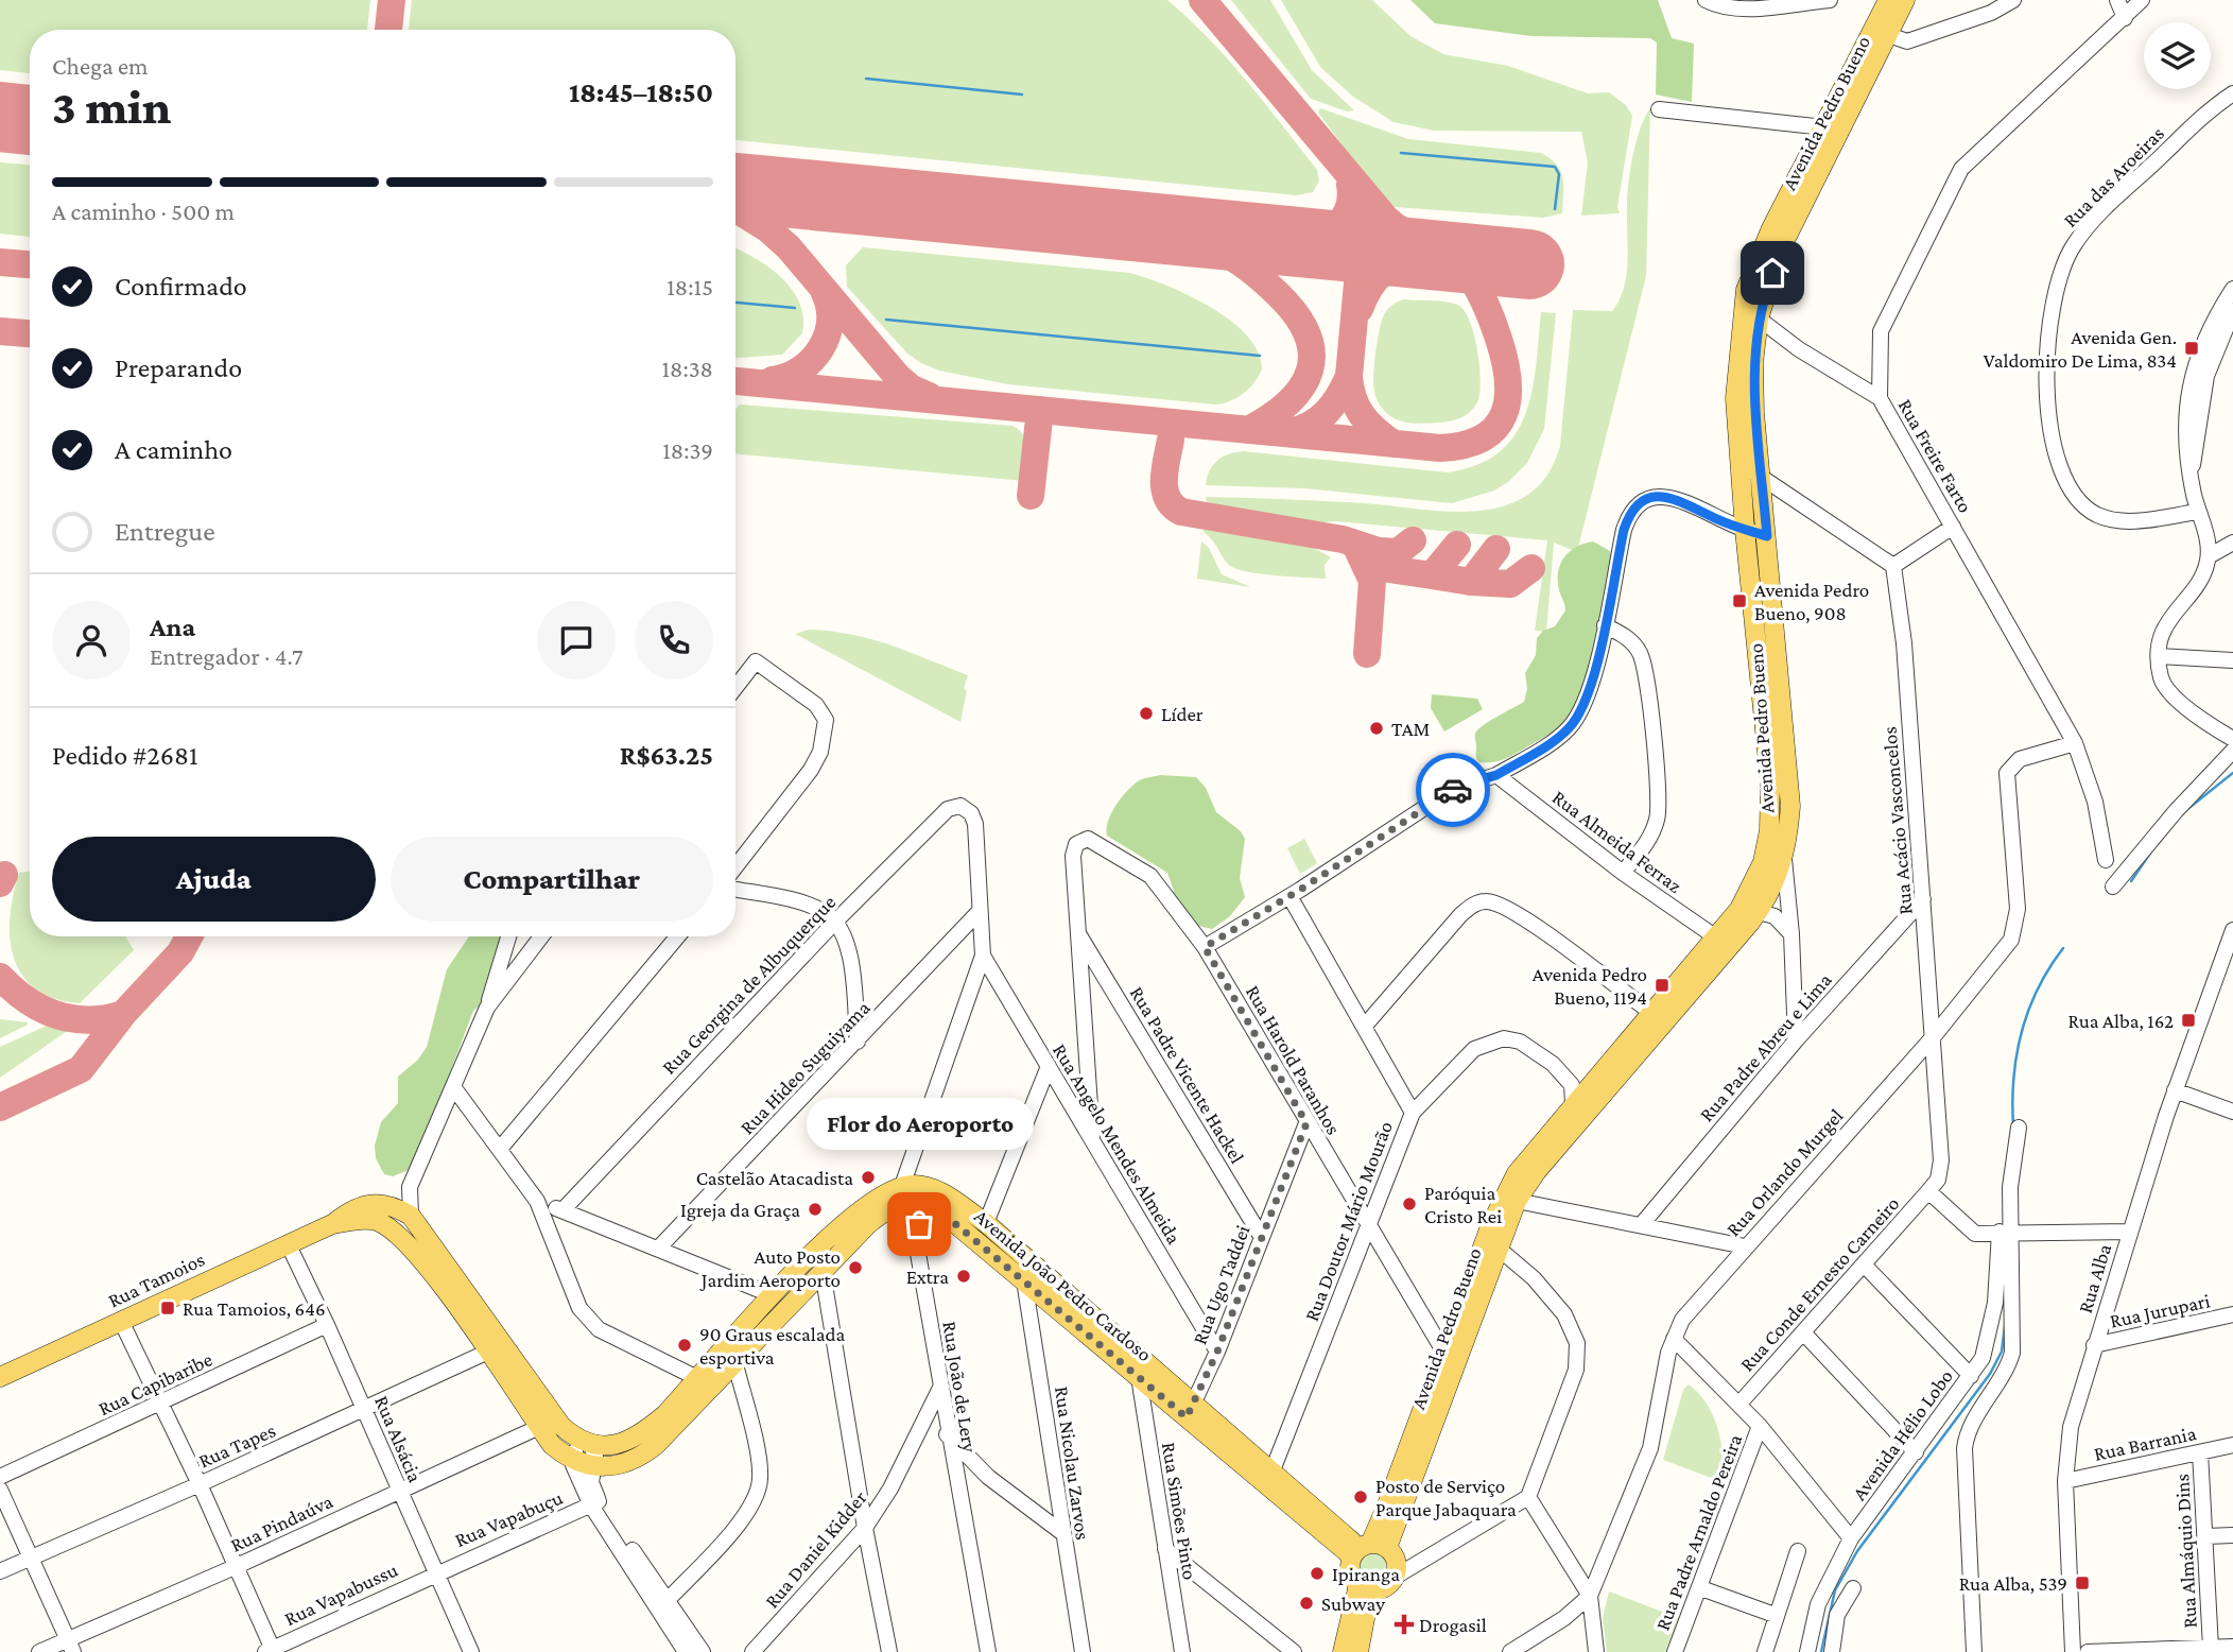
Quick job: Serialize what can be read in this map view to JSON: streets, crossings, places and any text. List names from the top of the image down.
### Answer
{
  "streets": {
    "main road": ["Avenida Pedro Bueno", "Rua Tamoios", "Avenida João Pedro Cardoso"],
    "street": [
      "Rua das Aroeiras",
      "Rua Freire Farto",
      "Rua Acácio Vasconcelos",
      "Rua Almeida Ferraz",
      "Rua Georgina de Albuquerque",
      "Rua Padre Abreu e Lima",
      "Rua Harold Paranhos",
      "Rua Hideo Suguiyama",
      "Rua Padre Vicente Hackel",
      "Rua Angelo Mendes Almeida",
      "Rua Orlando Murgel",
      "Rua Doutor Mário Mourão",
      "Rua Alba",
      "Rua Conde Ernesto Carneiro",
      "Rua Ugo Taddei",
      "Rua Jurupari",
      "Rua Capibaribe",
      "Rua João de Lery",
      "Avenida Hélio Lobo",
      "Rua Alsácia",
      "Rua Barrania",
      "Rua Tapes",
      "Rua Nicolau Zarvos",
      "Rua Simões Pinto",
      "Rua Vapabuçu",
      "Rua Pindaúva",
      "Rua Padre Arnaldo Pereira",
      "Rua Daniel Kidder",
      "Rua Almáquio Dins",
      "Rua Vapabussu"
    ]
  },
  "crossings": [
    ["Avenida Pedro Bueno", "Rua Almeida Ferraz"],
    ["Avenida Pedro Bueno", "Rua Harold Paranhos"],
    ["Avenida Pedro Bueno", "Rua Doutor Mário Mourão"],
    ["Avenida Pedro Bueno", "Avenida João Pedro Cardoso"],
    ["Rua Freire Farto", "Rua Orlando Murgel"],
    ["Rua Acácio Vasconcelos", "Rua Padre Abreu e Lima"],
    ["Rua Acácio Vasconcelos", "Rua Orlando Murgel"],
    ["Rua Acácio Vasconcelos", "Rua Conde Ernesto Carneiro"],
    ["Rua Georgina de Albuquerque", "Rua Hideo Suguiyama"],
    ["Rua Harold Paranhos", "Rua Padre Vicente Hackel"],
    ["Rua Harold Paranhos", "Rua Doutor Mário Mourão"],
    ["Rua Harold Paranhos", "Rua Ugo Taddei"],
    ["Rua Padre Vicente Hackel", "Rua Ugo Taddei"],
    ["Rua Angelo Mendes Almeida", "Rua Ugo Taddei"],
    ["Rua Doutor Mário Mourão", "Avenida João Pedro Cardoso"],
    ["Rua Alba", "Rua Jurupari"],
    ["Rua Alba", "Rua Barrania"],
    ["Rua Tamoios", "Rua Alsácia"],
    ["Avenida João Pedro Cardoso", "Rua Ugo Taddei"],
    ["Avenida João Pedro Cardoso", "Rua João de Lery"],
    ["Avenida João Pedro Cardoso", "Rua Nicolau Zarvos"],
    ["Avenida João Pedro Cardoso", "Rua Simões Pinto"],
    ["Rua Capibaribe", "Rua Alsácia"],
    ["Rua João de Lery", "Rua Daniel Kidder"],
    ["Rua Alsácia", "Rua Tapes"],
    ["Rua Alsácia", "Rua Vapabuçu"],
    ["Rua Alsácia", "Rua Pindaúva"],
    ["Rua Alsácia", "Rua Vapabussu"],
    ["Rua Barrania", "Rua Almáquio Dins"],
    ["Rua Vapabuçu", "Rua Vapabussu"]
  ],
  "places": {
    "transit": [
      "Avenida Gen. Valdomiro De Lima, 834",
      "Avenida Pedro Bueno, 908",
      "Avenida Pedro Bueno, 1194",
      "Rua Alba, 162",
      "Rua Tamoios, 646",
      "Rua Alba, 539"
    ],
    "other": [
      "Líder",
      "TAM",
      "Castelão Atacadista",
      "Paróquia Cristo Rei",
      "Igreja da Graça",
      "Flor do Aeroporto",
      "Auto Posto Jardim Aeroporto",
      "Extra",
      "90 Graus escalada esportiva",
      "Posto de Serviço Parque Jabaquara",
      "Ipiranga",
      "Subway"
    ],
    "health": ["Drogasil"]
  },
  "page": {
    "heading": ["3 min", "Chega em", "18:45–18:50"],
    "panel": [
      "Ana",
      "Entregador · 4.7",
      "Pedido #2681",
      "R$63.25"
    ],
    "bar": "A caminho · 500 m",
    "list": [
      ["Confirmado", "18:15"],
      ["Preparando", "18:38"],
      ["A caminho", "18:39"],
      "Entregue"
    ],
    "buttons": ["Ajuda", "Compartilhar"],
    "bubble": "Flor do Aeroporto"
  }
}
